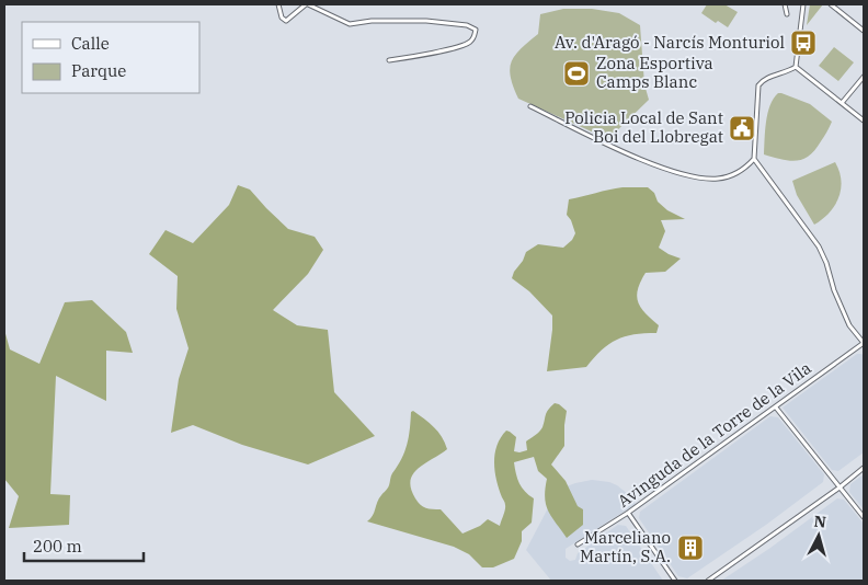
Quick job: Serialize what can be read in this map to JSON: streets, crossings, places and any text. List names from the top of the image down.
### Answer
{
  "streets": {
    "street": ["Avinguda de la Torre de la Vila"]
  },
  "places": {
    "bus stop": ["Av. d'Aragó - Narcís Monturiol"],
    "sports": ["Zona Esportiva Camps Blanc"],
    "public building": ["Policia Local de Sant Boi del Llobregat"],
    "building": ["Marceliano Martín, S.A."]
  },
  "legend": ["Calle", "Parque"],
  "scale_bar": "200 m",
  "north": "top"
}
